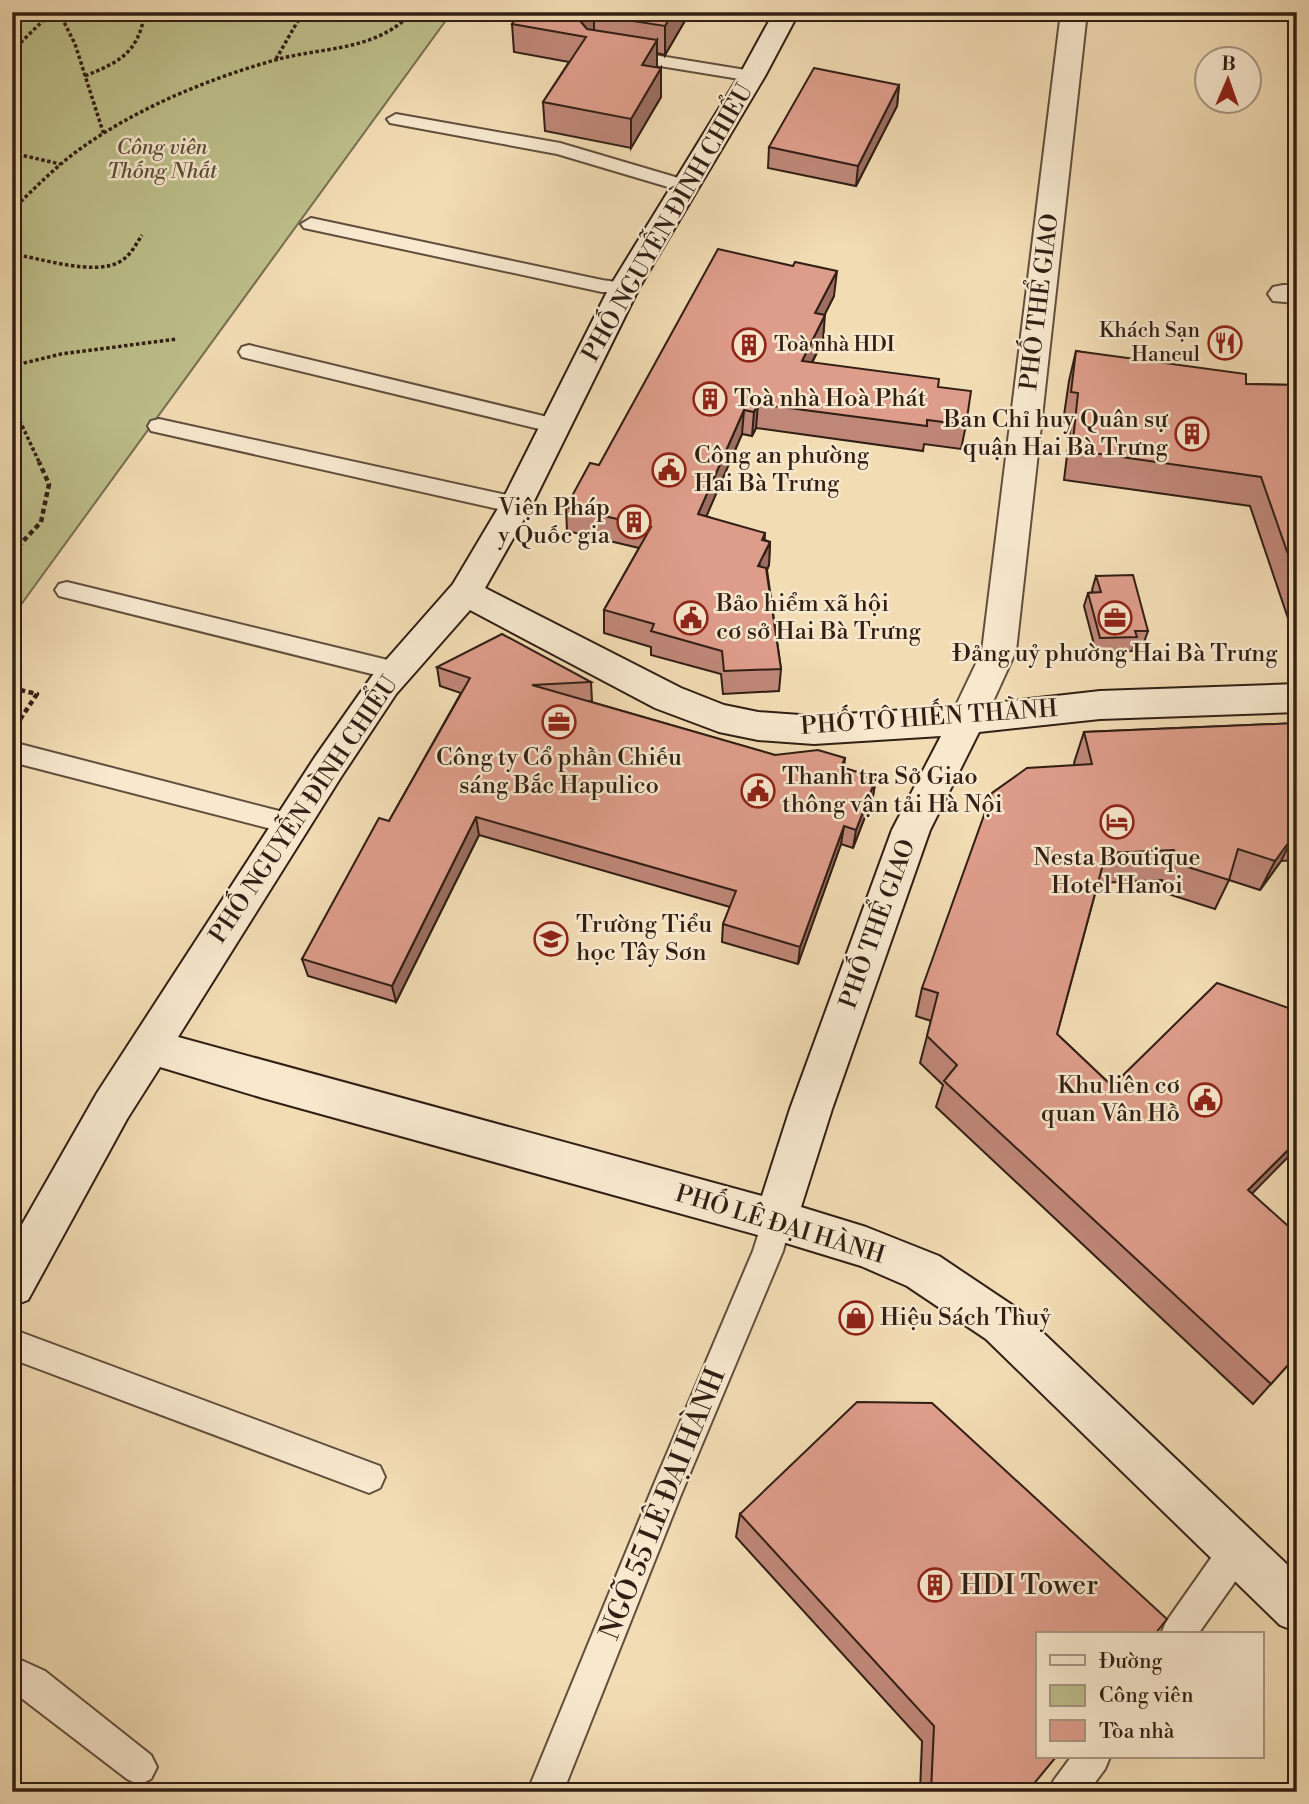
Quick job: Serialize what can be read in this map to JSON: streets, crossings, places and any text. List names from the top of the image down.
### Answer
{
  "streets": {
    "street": [
      "PHỐ NGUYỄN ĐÌNH CHIỂU",
      "PHỐ THỂ GIAO",
      "PHỐ TÔ HIẾN THÀNH",
      "PHỐ LÊ ĐẠI HÀNH"
    ],
    "lane": ["NGÕ 55 LÊ ĐẠI HÀNH"]
  },
  "crossings": [
    ["PHỐ NGUYỄN ĐÌNH CHIỂU", "PHỐ TÔ HIẾN THÀNH"],
    ["PHỐ NGUYỄN ĐÌNH CHIỂU", "PHỐ LÊ ĐẠI HÀNH"],
    ["PHỐ THỂ GIAO", "PHỐ TÔ HIẾN THÀNH"],
    ["PHỐ THỂ GIAO", "PHỐ LÊ ĐẠI HÀNH"],
    ["PHỐ THỂ GIAO", "NGÕ 55 LÊ ĐẠI HÀNH"],
    ["PHỐ LÊ ĐẠI HÀNH", "NGÕ 55 LÊ ĐẠI HÀNH"]
  ],
  "parks": ["Công viên Thống Nhất"],
  "places": {
    "restaurant": ["Khách Sạn Haneul"],
    "building": [
      "Toà nhà HDI",
      "Toà nhà Hoà Phát",
      "Ban Chỉ huy Quân sự quận Hai Bà Trưng",
      "Viện Pháp y Quốc gia",
      "HDI Tower"
    ],
    "public building": [
      "Công an phường Hai Bà Trưng",
      "Bảo hiểm xã hội cơ sở Hai Bà Trưng",
      "Thanh tra Sở Giao thông vận tải Hà Nội",
      "Khu liên cơ quan Vân Hồ"
    ],
    "office": ["Đảng uỷ phường Hai Bà Trưng", "Công ty Cổ phần Chiếu sáng Bắc Hapulico"],
    "hotel": ["Nesta Boutique Hotel Hanoi"],
    "school or university": ["Trường Tiểu học Tây Sơn"],
    "shop": ["Hiệu Sách Thuỷ"]
  },
  "legend": ["Đường", "Công viên", "Tòa nhà"],
  "north": "top"
}
